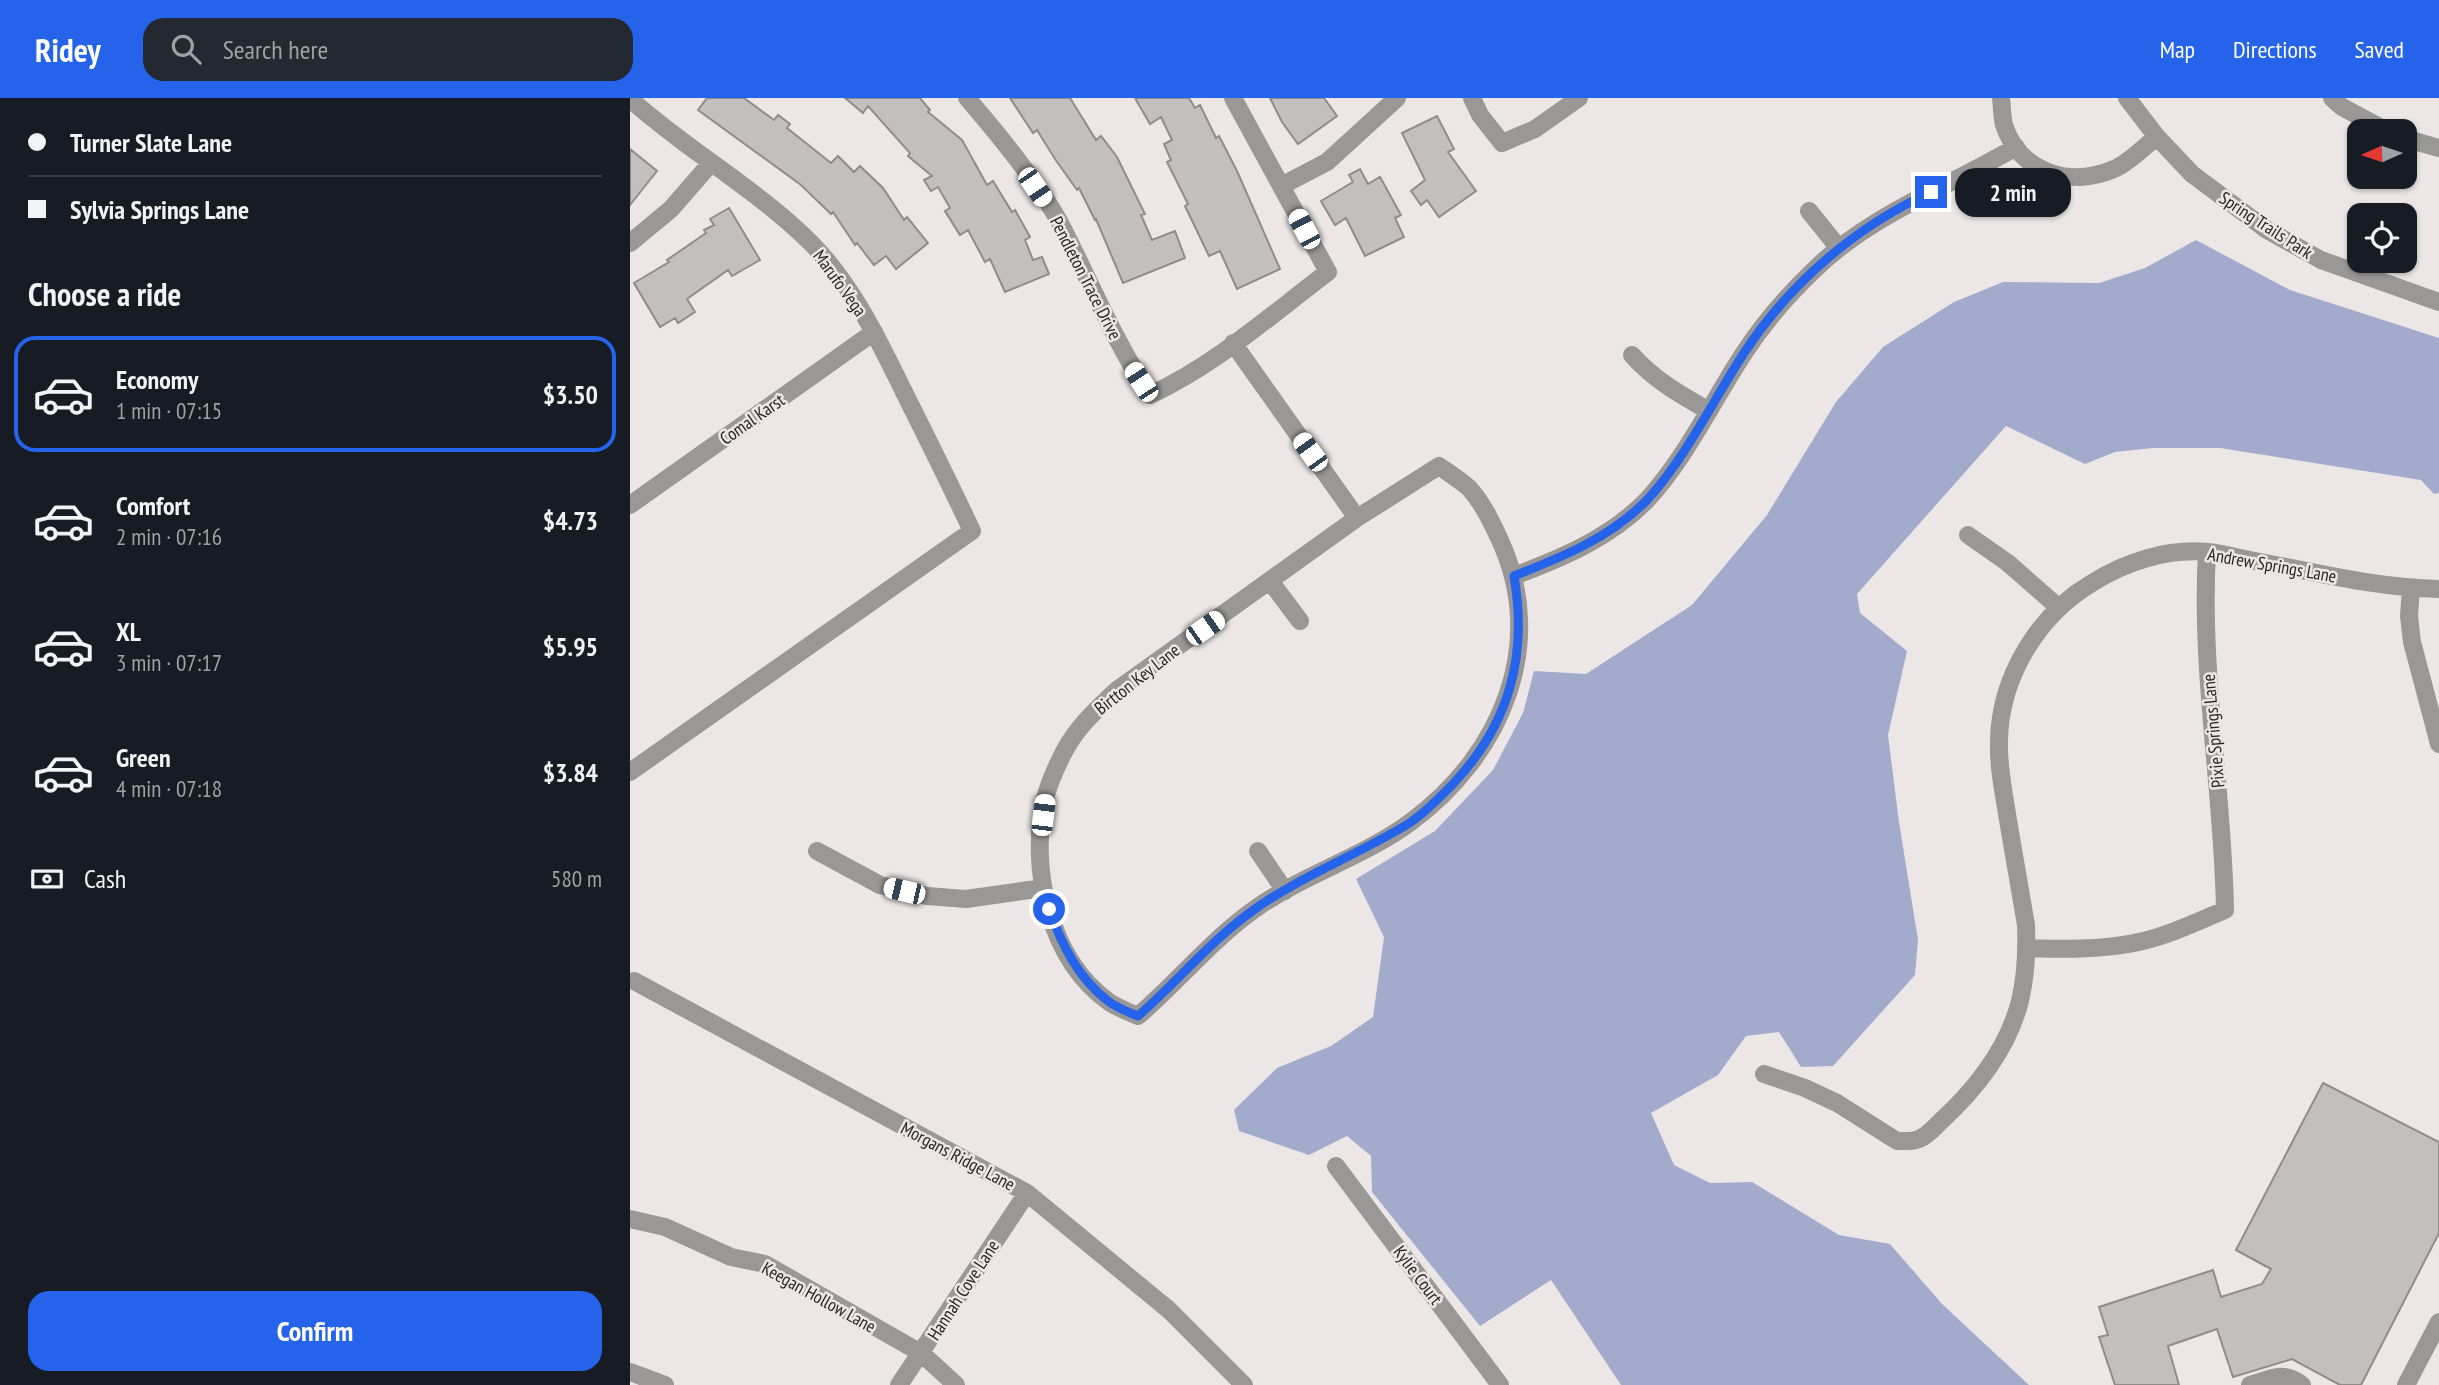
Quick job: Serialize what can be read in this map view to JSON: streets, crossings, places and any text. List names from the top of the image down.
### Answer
{
  "streets": {
    "street": [
      "Spring Trails Park",
      "Pendleton Trace Drive",
      "Marufo Vega",
      "Comal Karst",
      "Andrew Springs Lane",
      "Birtton Key Lane",
      "Pixie Springs Lane",
      "Morgans Ridge Lane",
      "Kylie Court",
      "Hannah Cove Lane",
      "Keegan Hollow Lane"
    ]
  },
  "crossings": [
    ["Marufo Vega", "Comal Karst"],
    ["Andrew Springs Lane", "Pixie Springs Lane"],
    ["Morgans Ridge Lane", "Hannah Cove Lane"],
    ["Hannah Cove Lane", "Keegan Hollow Lane"]
  ],
  "north": "left",
  "page": {
    "header": "Ridey",
    "search": "Search here",
    "nav": ["Map", "Directions", "Saved"],
    "banner": ["Turner Slate Lane", "Sylvia Springs Lane"],
    "bubble": "2 min",
    "heading": "Choose a ride",
    "list": [
      {
        "name": "Economy",
        "note": "1 min · 07:15",
        "value": "$3.50"
      },
      {
        "name": "Comfort",
        "note": "2 min · 07:16",
        "value": "$4.73"
      },
      {
        "name": "XL",
        "note": "3 min · 07:17",
        "value": "$5.95"
      },
      {
        "name": "Green",
        "note": "4 min · 07:18",
        "value": "$3.84"
      }
    ],
    "pay": ["Cash", "580 m"],
    "buttons": "Confirm"
  }
}
